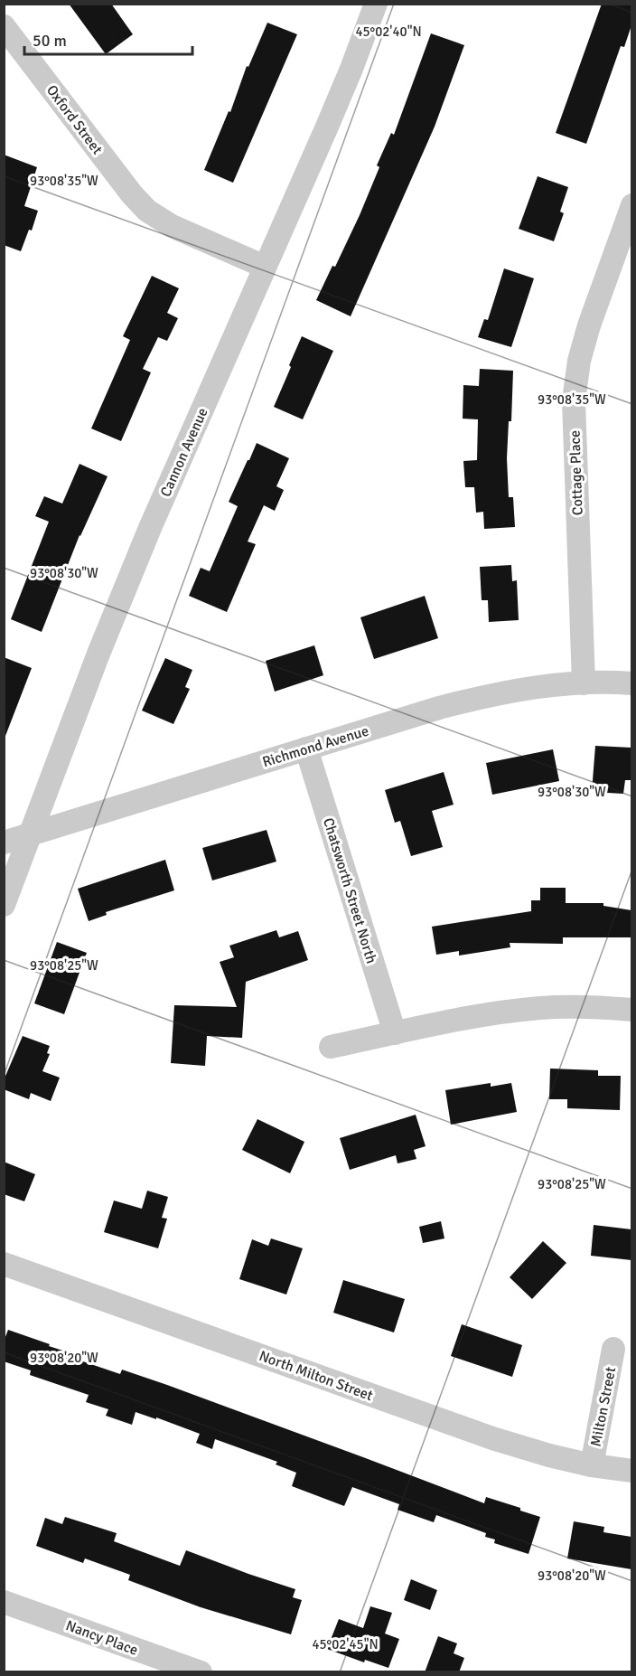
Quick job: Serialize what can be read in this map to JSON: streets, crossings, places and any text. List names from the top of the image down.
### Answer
{
  "streets": {
    "street": [
      "Oxford Street",
      "Cannon Avenue",
      "Cottage Place",
      "Richmond Avenue",
      "Chatsworth Street North",
      "North Milton Street",
      "Milton Street",
      "Nancy Place"
    ]
  },
  "crossings": [
    ["Oxford Street", "Cannon Avenue"],
    ["Cannon Avenue", "Richmond Avenue"],
    ["Cottage Place", "Richmond Avenue"],
    ["Richmond Avenue", "Chatsworth Street North"],
    ["North Milton Street", "Milton Street"]
  ],
  "scale_bar": "50 m",
  "coordinates": [
    "45°02'40\"N",
    "93°08'35\"W",
    "93°08'30\"W",
    "93°08'25\"W",
    "93°08'20\"W",
    "45°02'45\"N"
  ]
}
